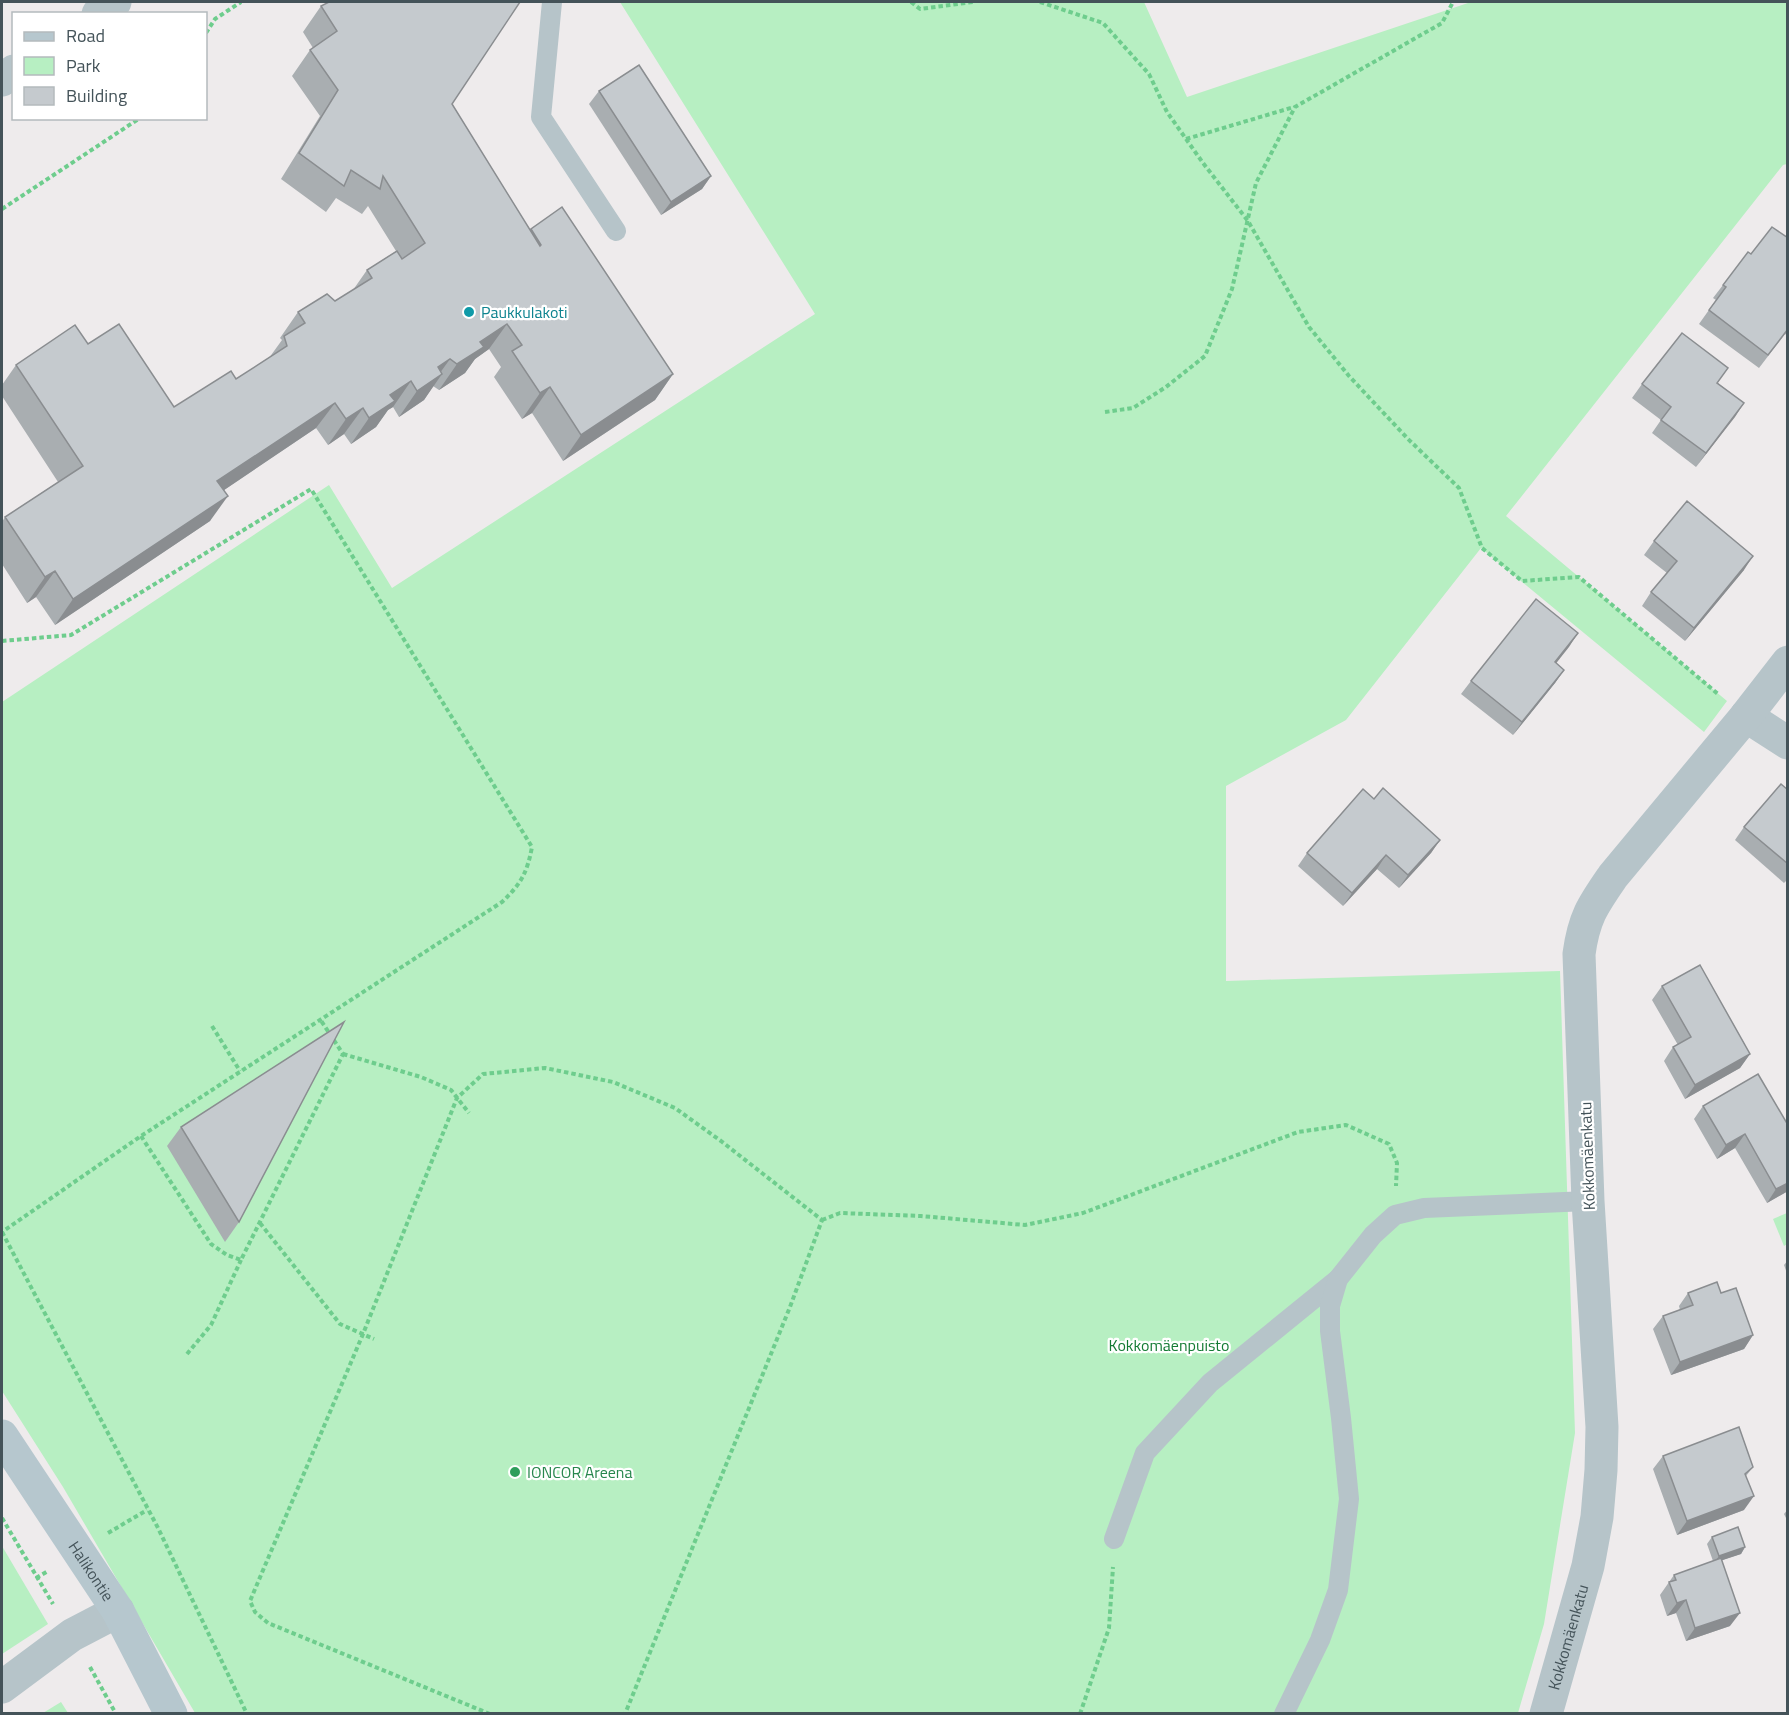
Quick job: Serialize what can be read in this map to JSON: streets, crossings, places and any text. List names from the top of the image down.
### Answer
{
  "streets": {
    "main road": ["Halikontie"],
    "street": ["Kokkomäenkatu"]
  },
  "parks": ["Kokkomäenpuisto"],
  "places": ["Paukkulakoti", "IONCOR Areena"],
  "legend": ["Road", "Park", "Building"]
}
